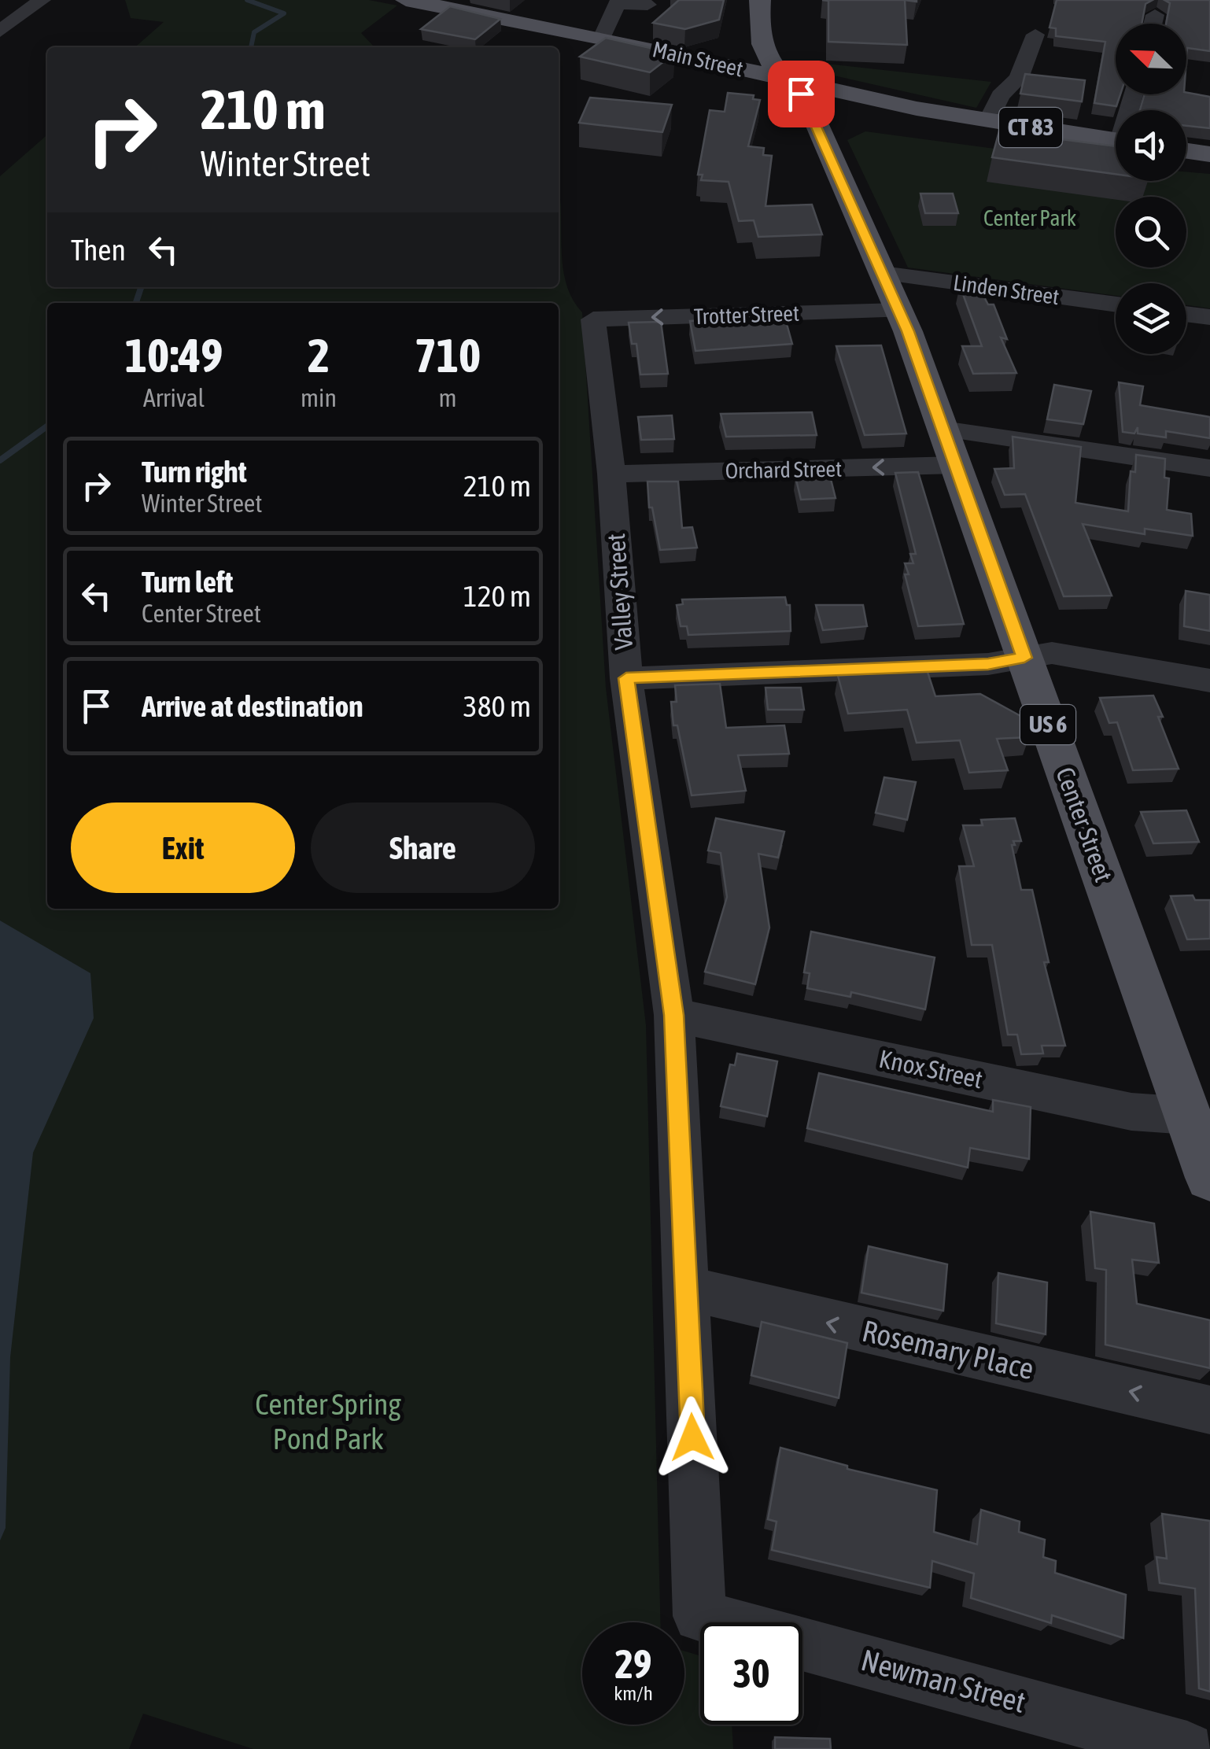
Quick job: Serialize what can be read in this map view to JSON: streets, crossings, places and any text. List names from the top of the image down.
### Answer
{
  "streets": {
    "main road": [
      "Main Street",
      "CT 83",
      "US 6",
      "Center Street"
    ],
    "street": [
      "Linden Street",
      "Trotter Street",
      "Orchard Street",
      "Valley Street",
      "Knox Street",
      "Rosemary Place",
      "Newman Street"
    ]
  },
  "crossings": [
    ["Main Street", "US 6"],
    ["Main Street", "Center Street"],
    ["Linden Street", "Center Street"],
    ["Trotter Street", "Valley Street"],
    ["Trotter Street", "Center Street"],
    ["Orchard Street", "Valley Street"],
    ["Orchard Street", "Center Street"],
    ["Valley Street", "Knox Street"],
    ["Valley Street", "Rosemary Place"],
    ["Valley Street", "Newman Street"],
    ["US 6", "Center Street"],
    ["Center Street", "Knox Street"]
  ],
  "one_way": ["Trotter Street", "Rosemary Place"],
  "parks": ["Center Park", "Center Spring Pond Park"],
  "north": "top left",
  "page": {
    "turn": ["210 m", "Winter Street"],
    "then": "Then",
    "eta": [
      "10:49",
      "Arrival",
      "2",
      "min",
      "710",
      "m"
    ],
    "list": [
      {
        "name": "Turn right",
        "note": "Winter Street",
        "value": "210 m"
      },
      {
        "name": "Turn left",
        "note": "Center Street",
        "value": "120 m"
      },
      {
        "name": "Arrive at destination",
        "value": "380 m"
      }
    ],
    "buttons": ["Exit", "Share"],
    "speed": "29 km/h",
    "limit": "30"
  }
}
